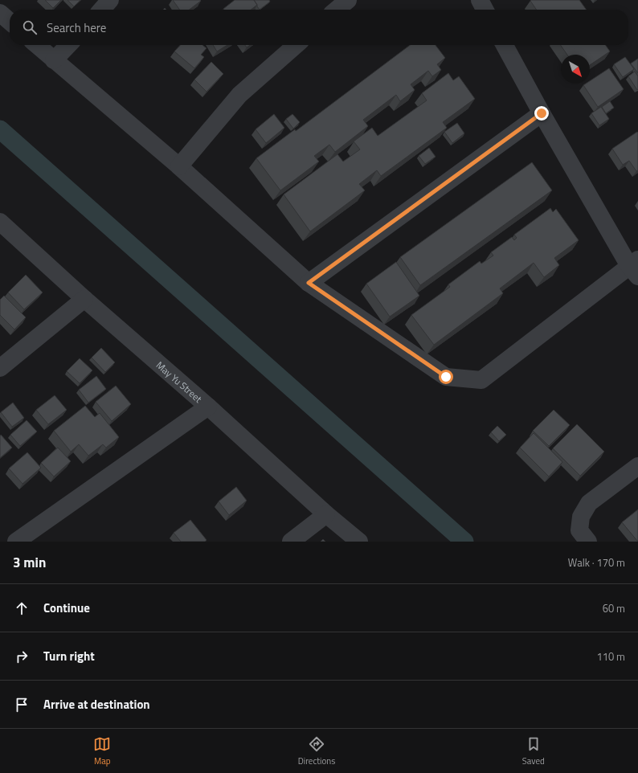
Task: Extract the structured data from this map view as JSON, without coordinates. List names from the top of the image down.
{
  "streets": {
    "street": ["May Yu Street"]
  },
  "north": "bottom right",
  "page": {
    "search": "Search here",
    "heading": ["3 min", "Walk · 170 m"],
    "list": [
      ["Continue", "60 m"],
      ["Turn right", "110 m"],
      "Arrive at destination"
    ],
    "nav": ["Map", "Directions", "Saved"]
  }
}
